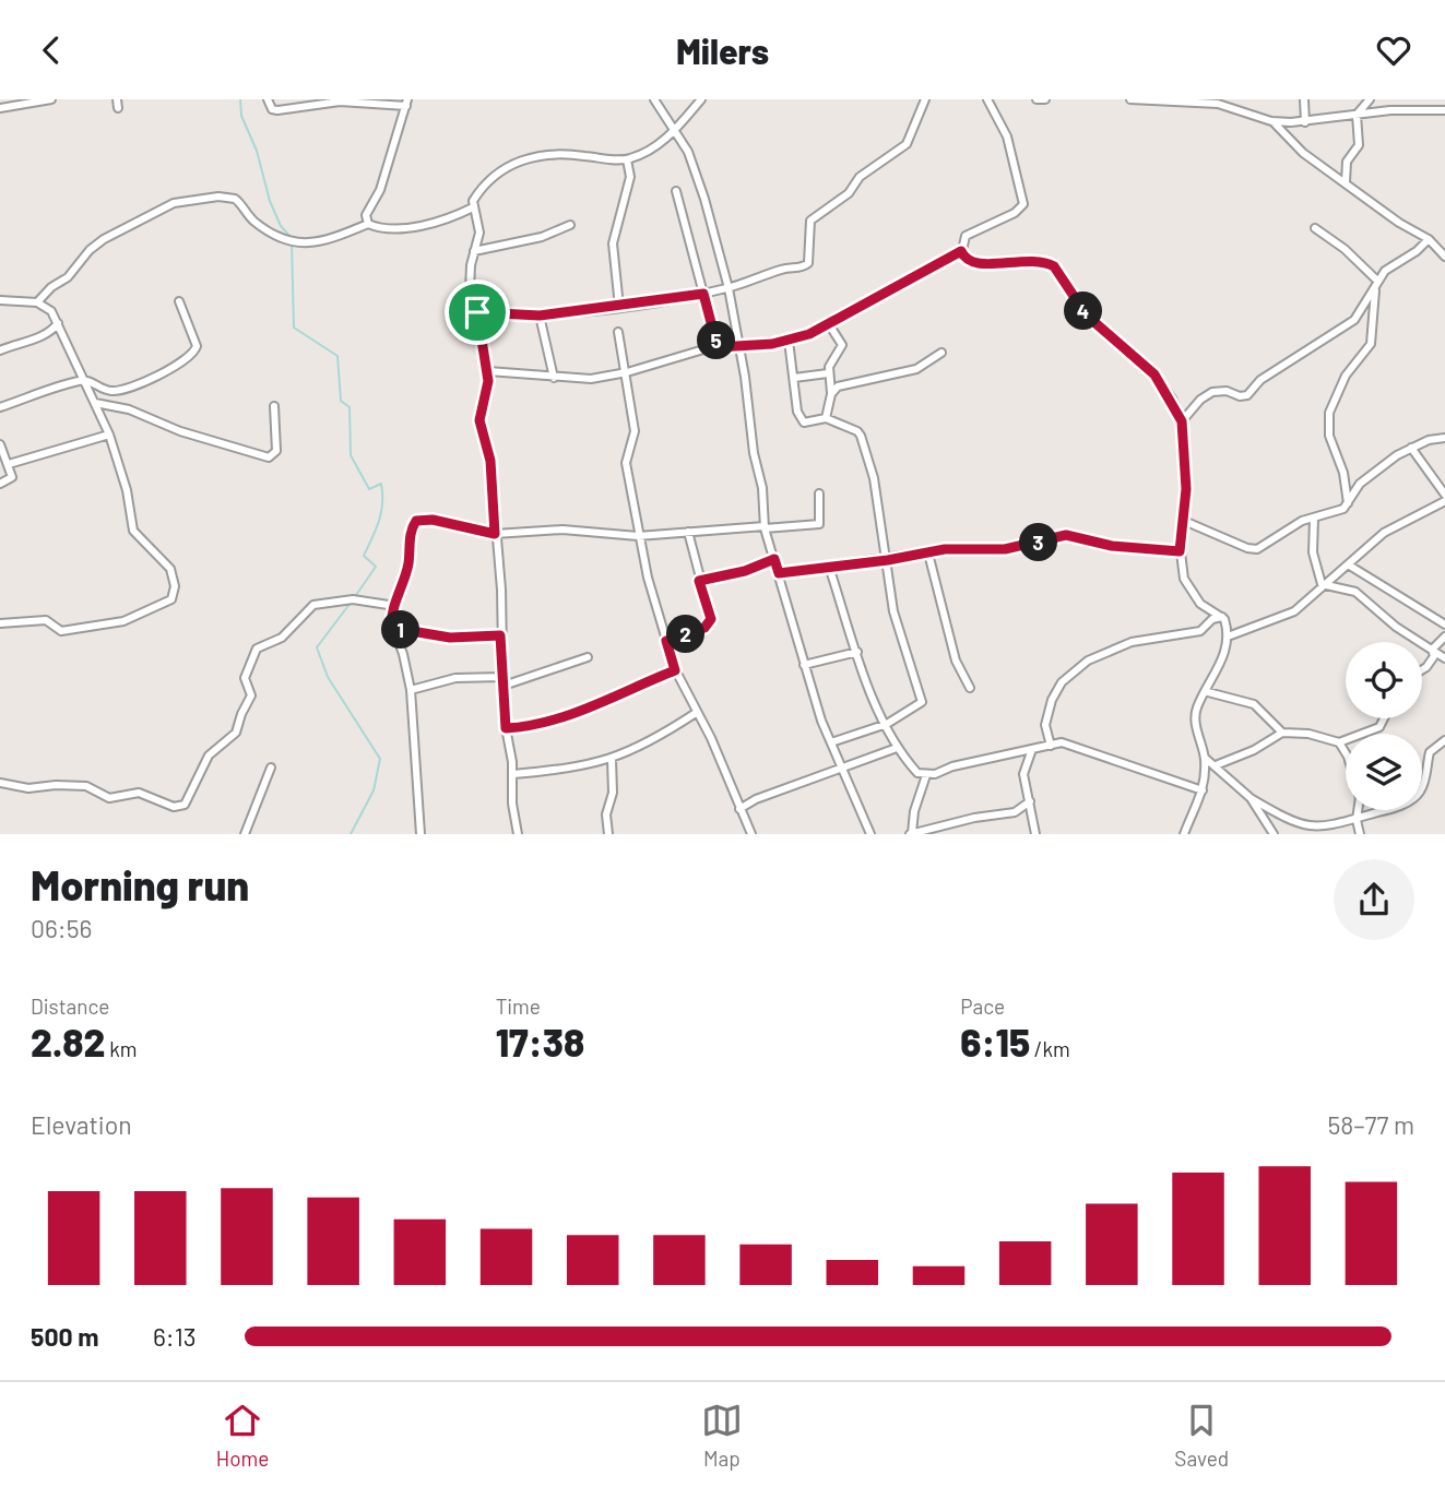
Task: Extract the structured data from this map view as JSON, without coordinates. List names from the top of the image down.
{
  "page": {
    "header": "Milers",
    "pins": [
      "4",
      "5",
      "3",
      "1",
      "2"
    ],
    "heading": ["Morning run", "06:56"],
    "stats": [
      ["Distance", "2.82 km"],
      ["Time", "17:38"],
      ["Pace", "6:15 /km"]
    ],
    "chart": ["Elevation", "58–77 m"],
    "list": [
      {
        "name": "500 m",
        "note": "6:13"
      }
    ],
    "tabs": ["Home", "Map", "Saved"]
  }
}
